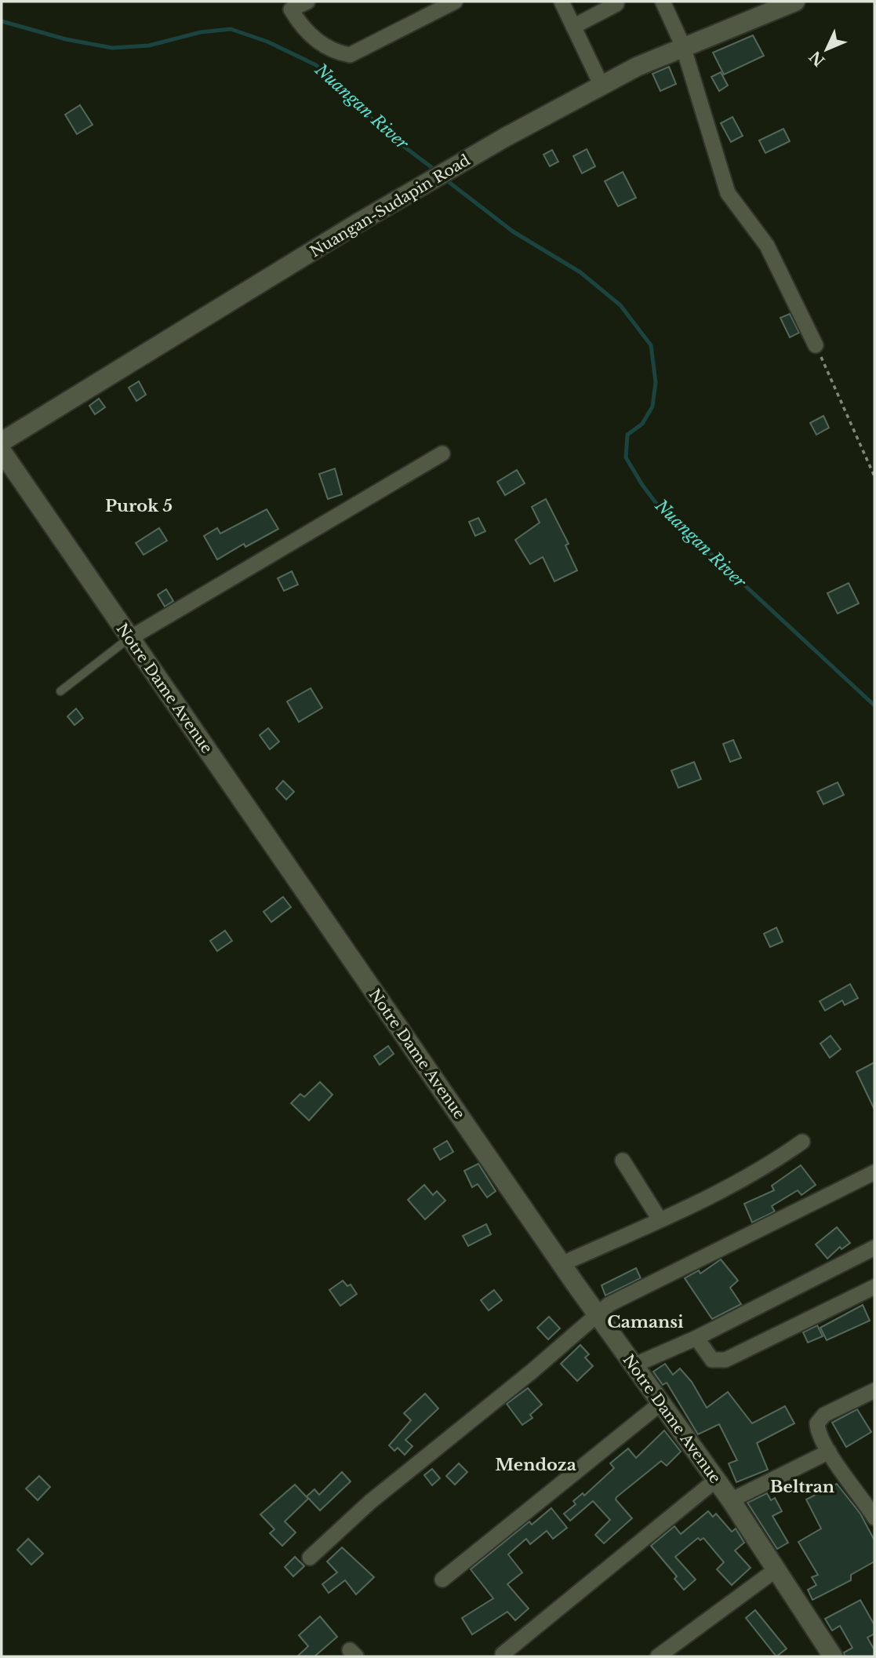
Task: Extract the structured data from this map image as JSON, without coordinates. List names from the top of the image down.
{
  "streets": {
    "street": ["Nuangan-Sudapin Road", "Notre Dame Avenue"]
  },
  "districts": [
    "Purok 5",
    "Camansi",
    "Mendoza",
    "Beltran"
  ],
  "water": ["Nuangan River"],
  "north": "bottom left"
}
